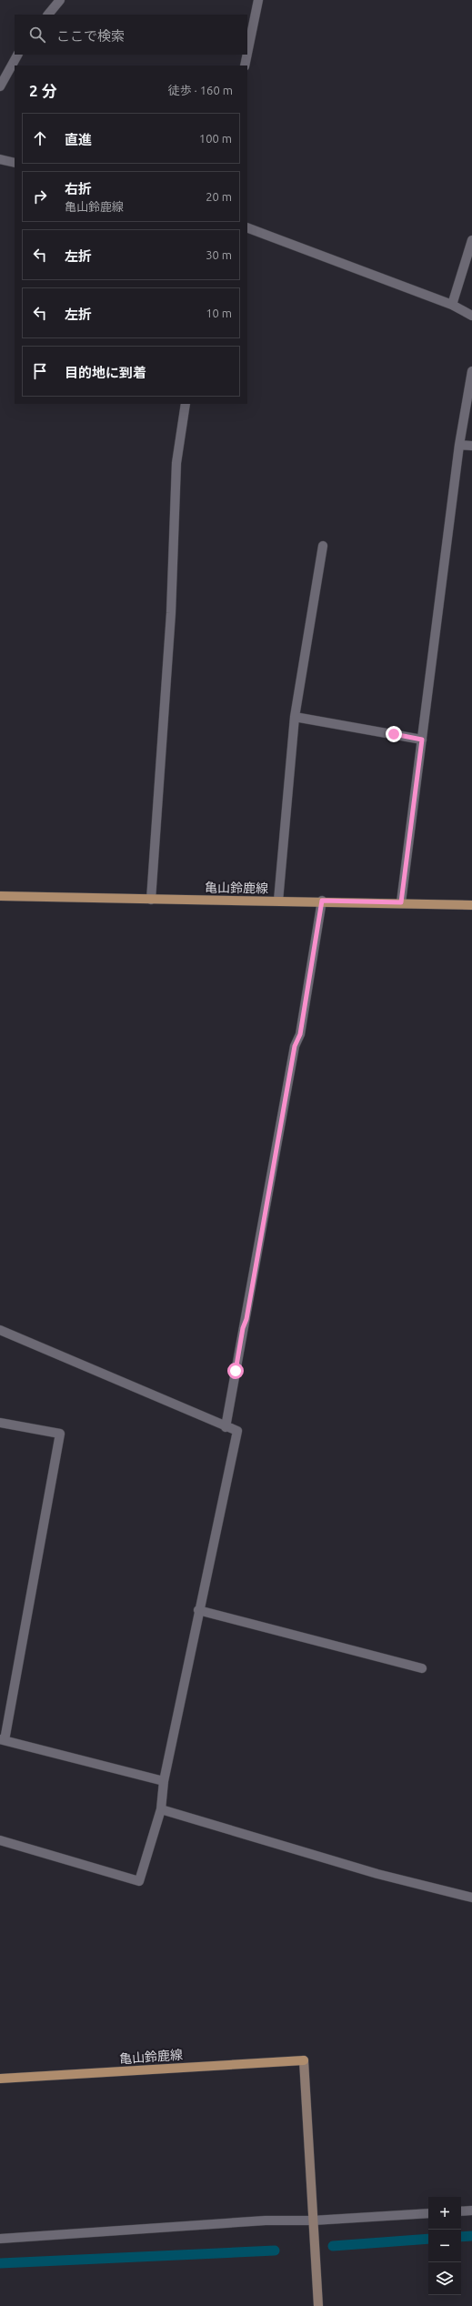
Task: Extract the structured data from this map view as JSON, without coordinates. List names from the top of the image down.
{
  "streets": {
    "main road": ["亀山鈴鹿線"]
  },
  "page": {
    "search": "ここで検索",
    "heading": ["2 分", "徒歩 · 160 m"],
    "list": [
      ["直進", "100 m"],
      ["右折", "亀山鈴鹿線", "20 m"],
      ["左折", "30 m"],
      ["左折", "10 m"],
      "目的地に到着"
    ],
    "map_buttons": ["+", "−"]
  }
}
